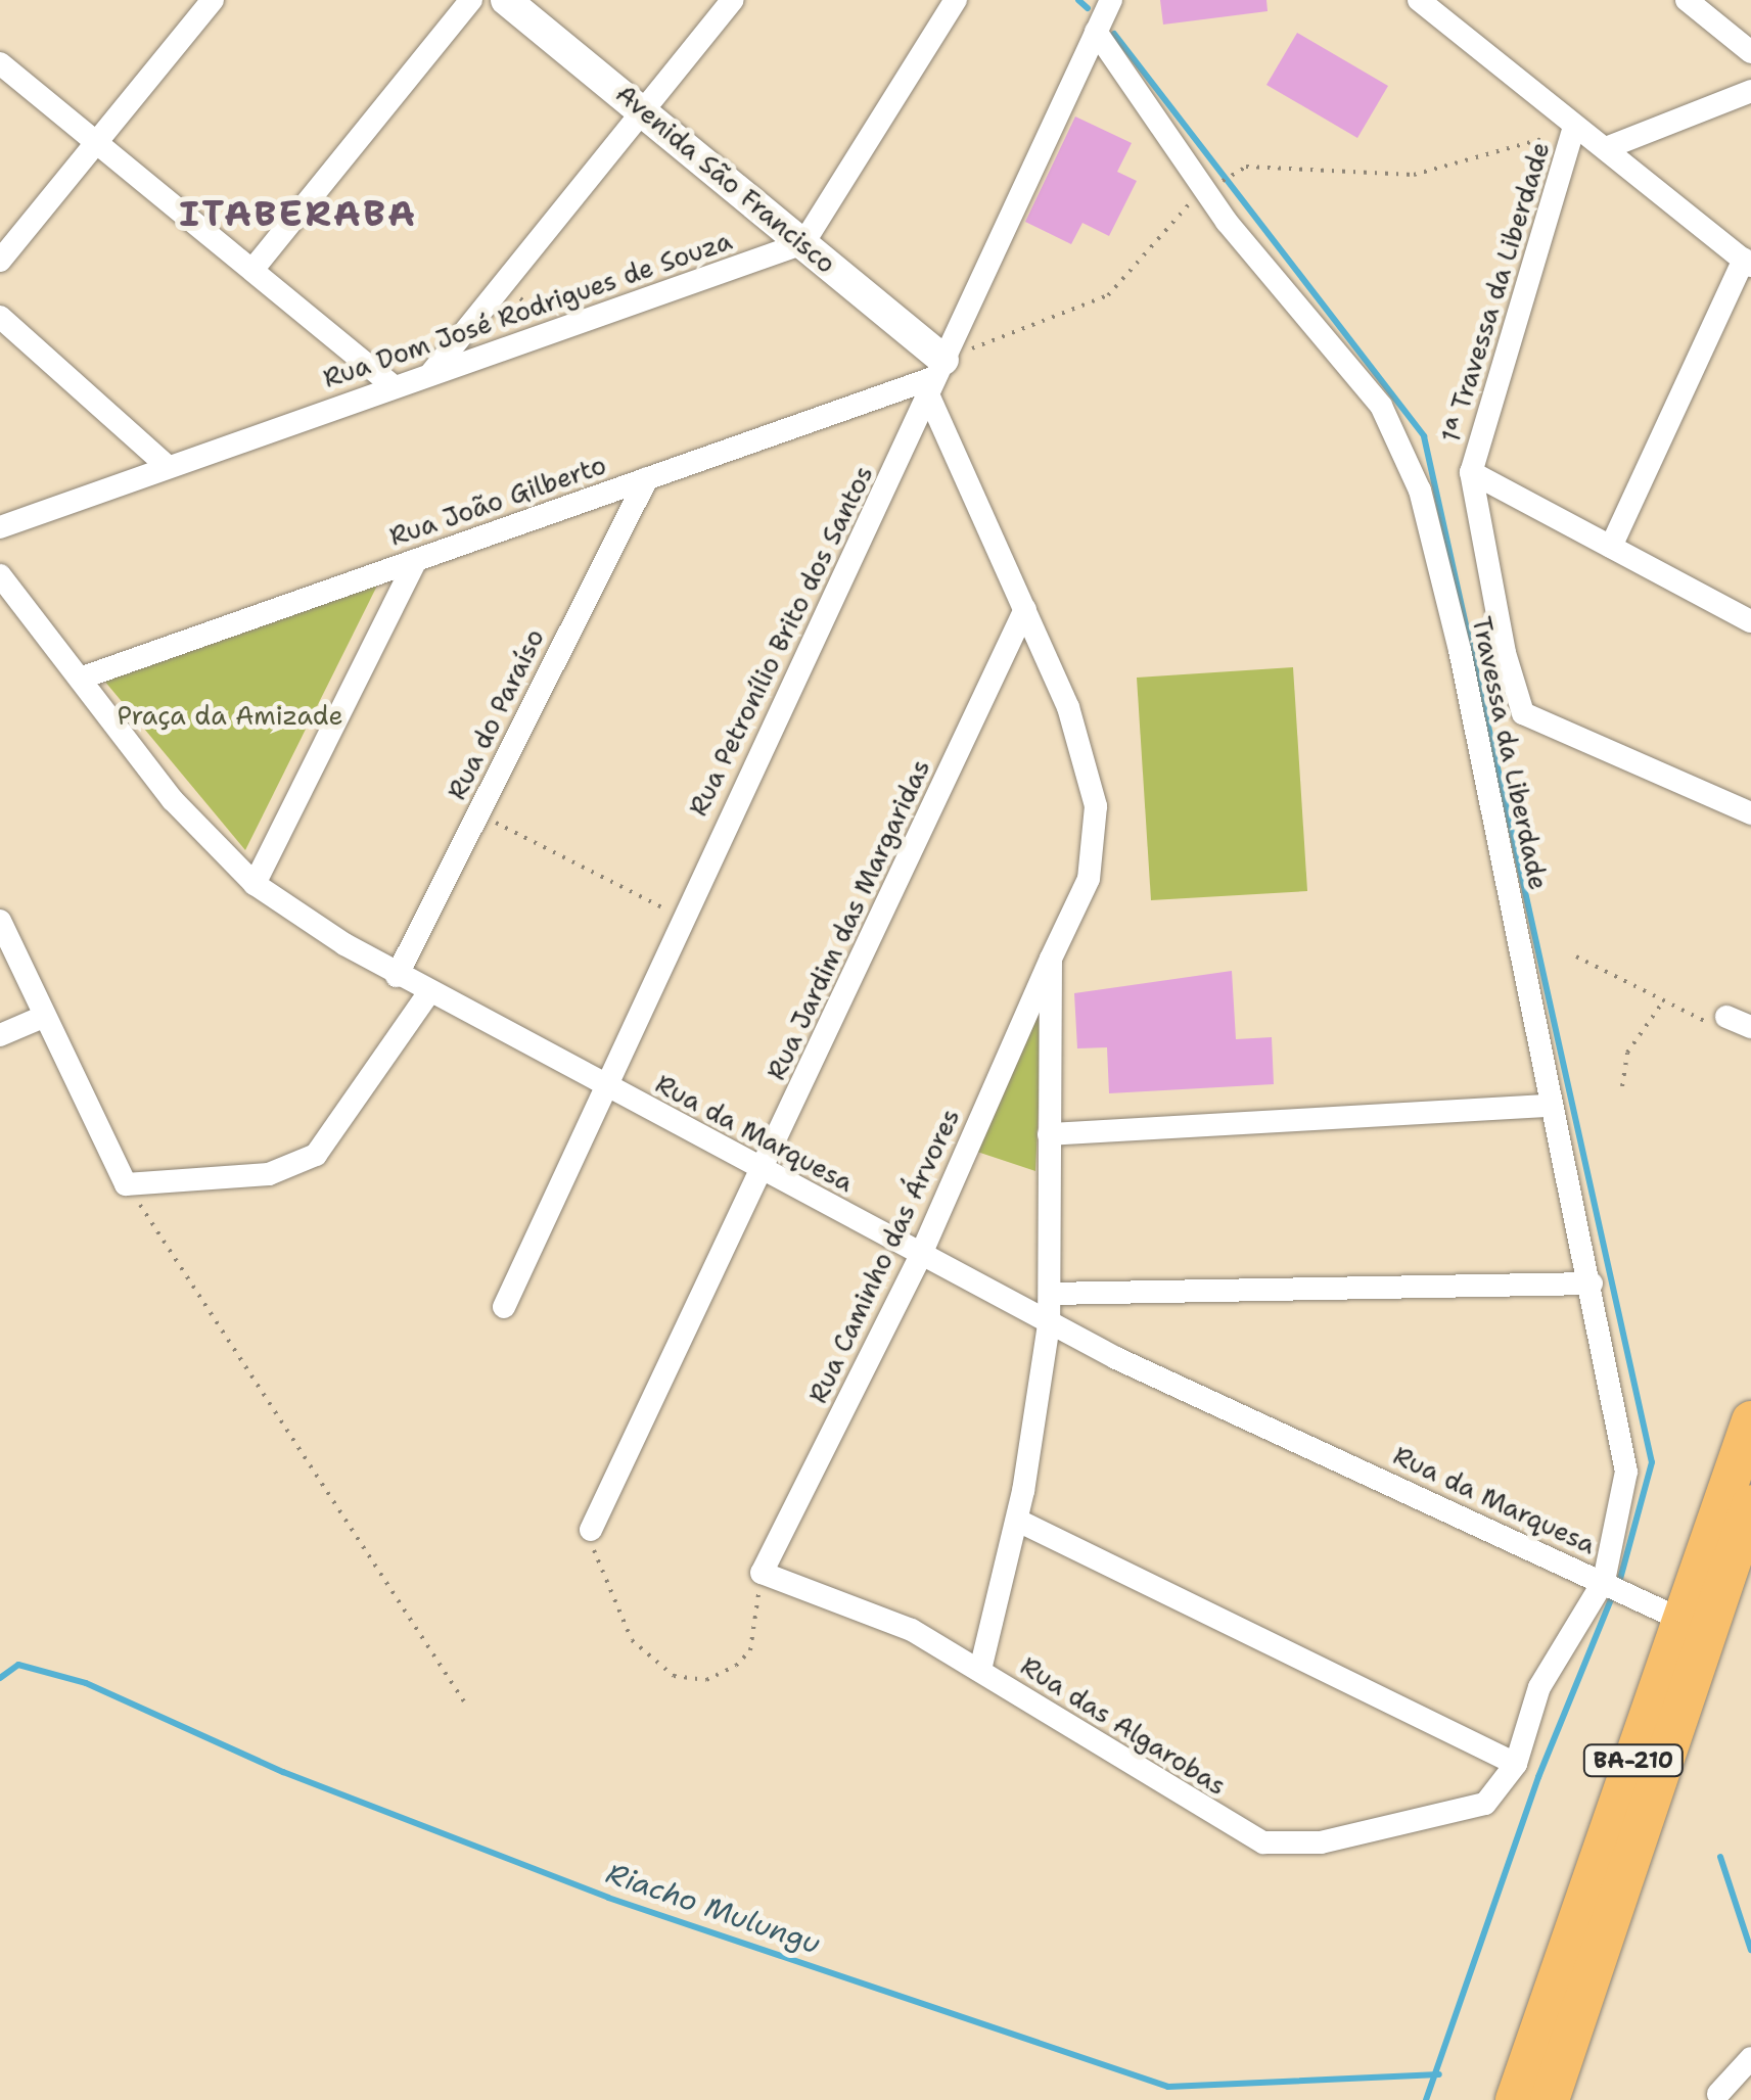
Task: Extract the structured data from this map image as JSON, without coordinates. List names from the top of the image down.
{
  "streets": {
    "main road": ["BA-210"],
    "street": [
      "Avenida São Francisco",
      "1ª Travessa da Liberdade",
      "Rua Dom José Rodrigues de Souza",
      "Rua João Gilberto",
      "Rua Petronílio Brito dos Santos",
      "Rua do Paraíso",
      "Travessa da Liberdade",
      "Rua Jardim das Margaridas",
      "Rua da Marquesa",
      "Rua Caminho das Árvores",
      "Rua das Algarobas"
    ]
  },
  "crossings": [
    ["Avenida São Francisco", "Rua Dom José Rodrigues de Souza"],
    ["Avenida São Francisco", "Rua João Gilberto"],
    ["Avenida São Francisco", "Rua Petronílio Brito dos Santos"],
    ["Avenida São Francisco", "Rua Caminho das Árvores"],
    ["Rua João Gilberto", "Rua Petronílio Brito dos Santos"],
    ["Rua João Gilberto", "Rua do Paraíso"],
    ["Rua João Gilberto", "Rua da Marquesa"],
    ["Rua João Gilberto", "Rua Caminho das Árvores"],
    ["Rua Petronílio Brito dos Santos", "Travessa da Liberdade"],
    ["Rua Petronílio Brito dos Santos", "Rua da Marquesa"],
    ["Rua Petronílio Brito dos Santos", "Rua Caminho das Árvores"],
    ["Rua do Paraíso", "Rua da Marquesa"],
    ["Travessa da Liberdade", "Rua da Marquesa"],
    ["Rua Jardim das Margaridas", "Rua da Marquesa"],
    ["Rua Jardim das Margaridas", "Rua Caminho das Árvores"],
    ["Rua da Marquesa", "Rua Caminho das Árvores"],
    ["Rua da Marquesa", "BA-210"],
    ["Rua Caminho das Árvores", "Rua das Algarobas"]
  ],
  "districts": ["ITABERABA"],
  "water": ["Riacho Mulungu"],
  "parks": ["Praça da Amizade"]
}
